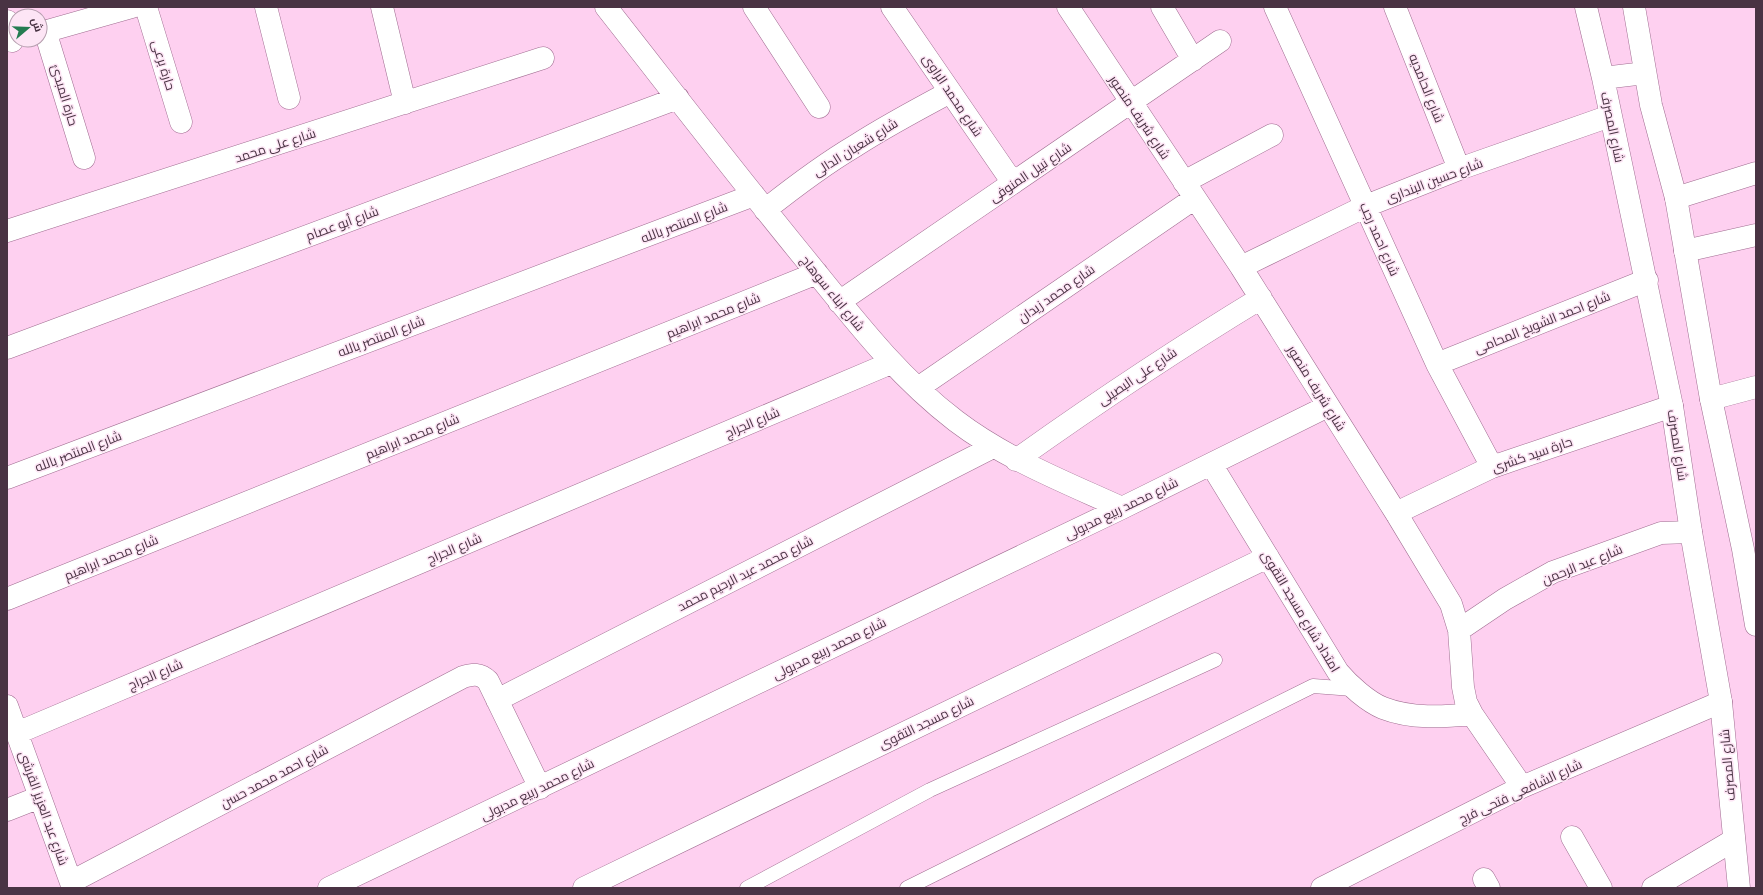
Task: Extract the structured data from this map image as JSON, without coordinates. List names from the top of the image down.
{
  "streets": {
    "street": [
      "حارة برعى",
      "شارع الحامديه",
      "حارة المبدئ",
      "شارع محمد الراوى",
      "شارع شريف منصور",
      "شارع المصرف",
      "شارع على محمد",
      "شارع شعبان الدالى",
      "شارع نبيل المنوفى",
      "شارع حسين البندارى",
      "شارع المنتصر بالله",
      "شارع أبو عصام",
      "شارع احمد رجب",
      "شارع ابناء سوهاج",
      "شارع محمد زيدان",
      "شارع محمد ابراهيم",
      "شارع احمد الشويخ المحامى",
      "شارع على البصيلى",
      "شارع الجراج",
      "حارة سيد كشرى",
      "شارع محمد ربيع مدبولى",
      "شارع عبد الرحمن",
      "شارع محمد عبد الرحيم محمد",
      "امتداد شارع مسجد التقوى",
      "شارع مسجد التقوى",
      "شارع احمد محمد حسن",
      "شارع الشافعى فتحى فرج",
      "شارع عبد العزيز القرشى"
    ]
  },
  "crossings": [
    ["شارع الحامديه", "شارع حسين البندارى"],
    ["شارع محمد الراوى", "شارع شعبان الدالى"],
    ["شارع محمد الراوى", "شارع نبيل المنوفى"],
    ["شارع شريف منصور", "شارع نبيل المنوفى"],
    ["شارع شريف منصور", "شارع حسين البندارى"],
    ["شارع شريف منصور", "شارع محمد زيدان"],
    ["شارع شريف منصور", "شارع على البصيلى"],
    ["شارع شريف منصور", "حارة سيد كشرى"],
    ["شارع شريف منصور", "شارع محمد ربيع مدبولى"],
    ["شارع شريف منصور", "شارع عبد الرحمن"],
    ["شارع شريف منصور", "امتداد شارع مسجد التقوى"],
    ["شارع شريف منصور", "شارع الشافعى فتحى فرج"],
    ["شارع المصرف", "شارع حسين البندارى"],
    ["شارع المصرف", "شارع احمد الشويخ المحامى"],
    ["شارع المصرف", "حارة سيد كشرى"],
    ["شارع المصرف", "شارع عبد الرحمن"],
    ["شارع المصرف", "شارع الشافعى فتحى فرج"],
    ["شارع شعبان الدالى", "شارع المنتصر بالله"],
    ["شارع شعبان الدالى", "شارع ابناء سوهاج"],
    ["شارع نبيل المنوفى", "شارع ابناء سوهاج"],
    ["شارع حسين البندارى", "شارع احمد رجب"],
    ["شارع المنتصر بالله", "شارع ابناء سوهاج"],
    ["شارع أبو عصام", "شارع ابناء سوهاج"],
    ["شارع احمد رجب", "شارع احمد الشويخ المحامى"],
    ["شارع احمد رجب", "حارة سيد كشرى"],
    ["شارع ابناء سوهاج", "شارع محمد زيدان"],
    ["شارع ابناء سوهاج", "شارع محمد ابراهيم"],
    ["شارع ابناء سوهاج", "شارع على البصيلى"],
    ["شارع ابناء سوهاج", "شارع الجراج"],
    ["شارع ابناء سوهاج", "شارع محمد ربيع مدبولى"],
    ["شارع ابناء سوهاج", "شارع محمد عبد الرحيم محمد"],
    ["شارع الجراج", "شارع عبد العزيز القرشى"],
    ["شارع محمد ربيع مدبولى", "امتداد شارع مسجد التقوى"],
    ["شارع محمد عبد الرحيم محمد", "شارع احمد محمد حسن"],
    ["امتداد شارع مسجد التقوى", "شارع مسجد التقوى"],
    ["شارع احمد محمد حسن", "شارع عبد العزيز القرشى"]
  ],
  "north": "right"
}
